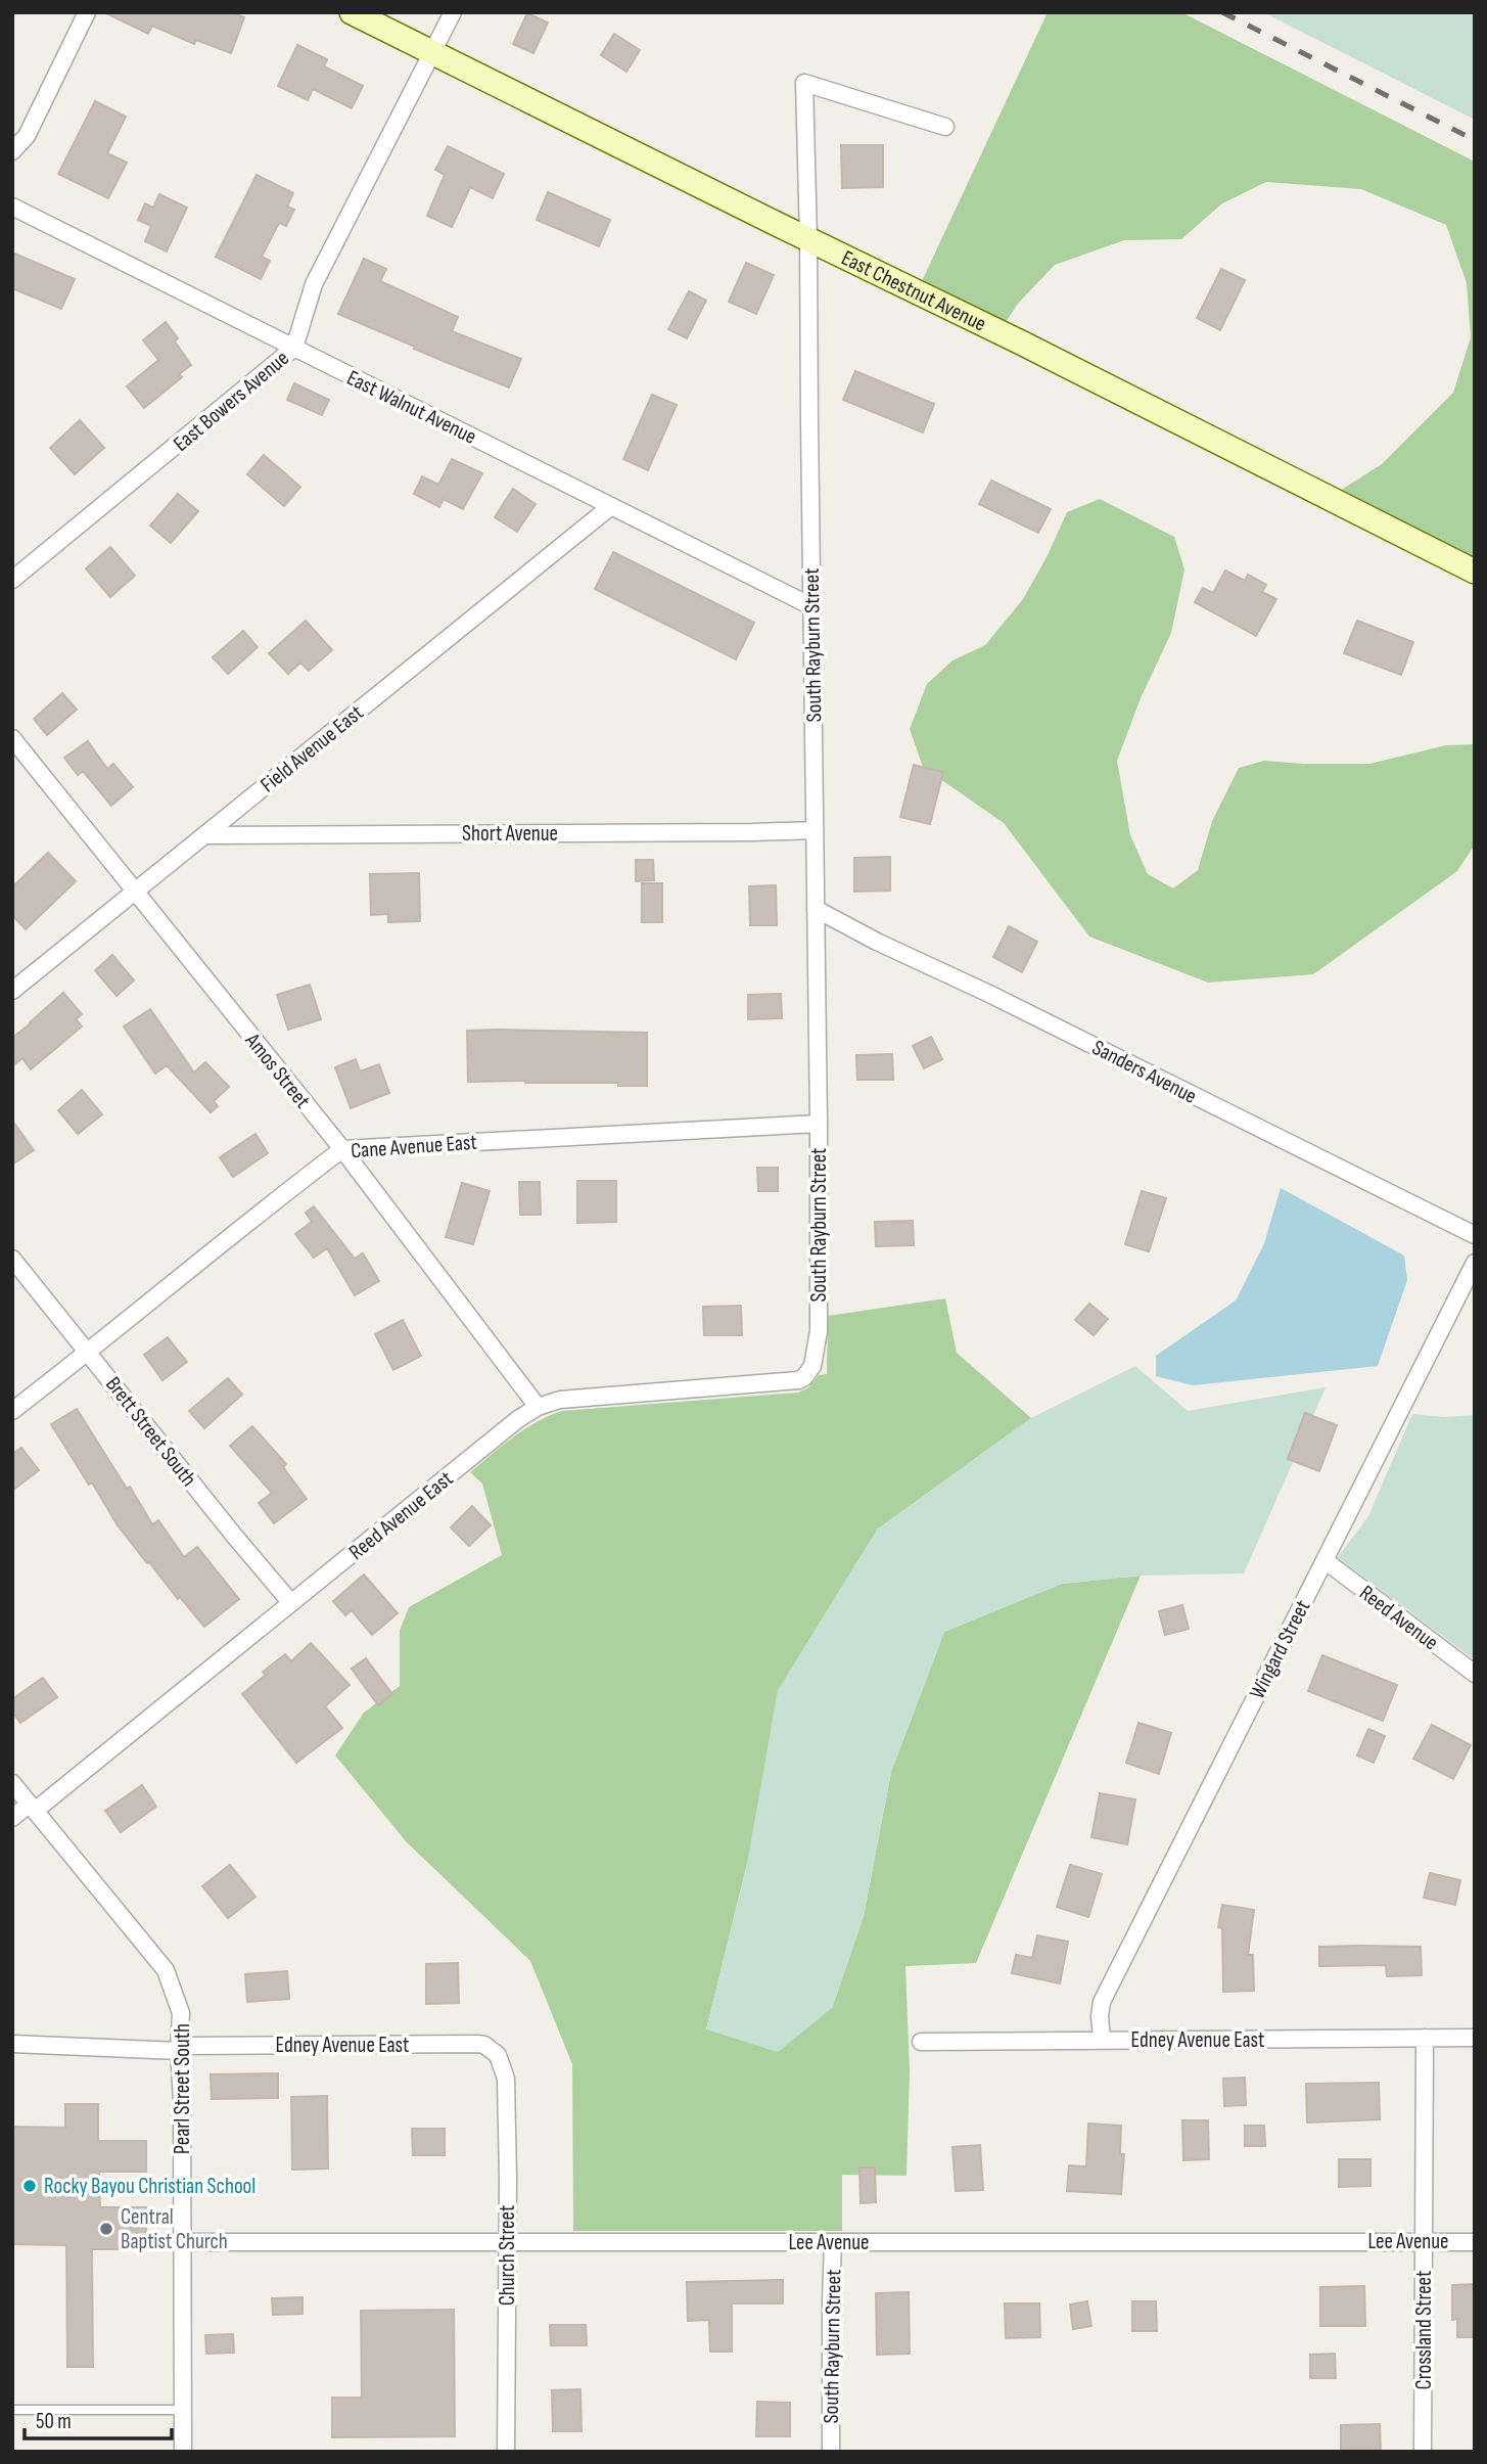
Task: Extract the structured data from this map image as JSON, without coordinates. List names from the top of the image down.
{
  "streets": {
    "street": [
      "East Chestnut Avenue",
      "East Bowers Avenue",
      "East Walnut Avenue",
      "South Rayburn Street",
      "Field Avenue East",
      "Short Avenue",
      "Amos Street",
      "Sanders Avenue",
      "Cane Avenue East",
      "Brett Street South",
      "Reed Avenue East",
      "Reed Avenue",
      "Wingard Street",
      "Edney Avenue East",
      "Pearl Street South",
      "Lee Avenue",
      "Church Street",
      "Crossland Street"
    ]
  },
  "crossings": [
    ["East Chestnut Avenue", "East Bowers Avenue"],
    ["East Chestnut Avenue", "South Rayburn Street"],
    ["East Bowers Avenue", "East Walnut Avenue"],
    ["East Walnut Avenue", "South Rayburn Street"],
    ["East Walnut Avenue", "Field Avenue East"],
    ["South Rayburn Street", "Short Avenue"],
    ["South Rayburn Street", "Sanders Avenue"],
    ["South Rayburn Street", "Cane Avenue East"],
    ["South Rayburn Street", "Reed Avenue East"],
    ["South Rayburn Street", "Lee Avenue"],
    ["Field Avenue East", "Short Avenue"],
    ["Field Avenue East", "Amos Street"],
    ["Amos Street", "Cane Avenue East"],
    ["Amos Street", "Reed Avenue East"],
    ["Cane Avenue East", "Brett Street South"],
    ["Brett Street South", "Reed Avenue East"],
    ["Reed Avenue East", "Pearl Street South"],
    ["Reed Avenue", "Wingard Street"],
    ["Wingard Street", "Edney Avenue East"],
    ["Edney Avenue East", "Pearl Street South"],
    ["Edney Avenue East", "Church Street"],
    ["Edney Avenue East", "Crossland Street"],
    ["Pearl Street South", "Lee Avenue"],
    ["Lee Avenue", "Church Street"],
    ["Lee Avenue", "Crossland Street"]
  ],
  "places": ["Rocky Bayou Christian School", "Central Baptist Church"],
  "scale_bar": "50 m"
}
